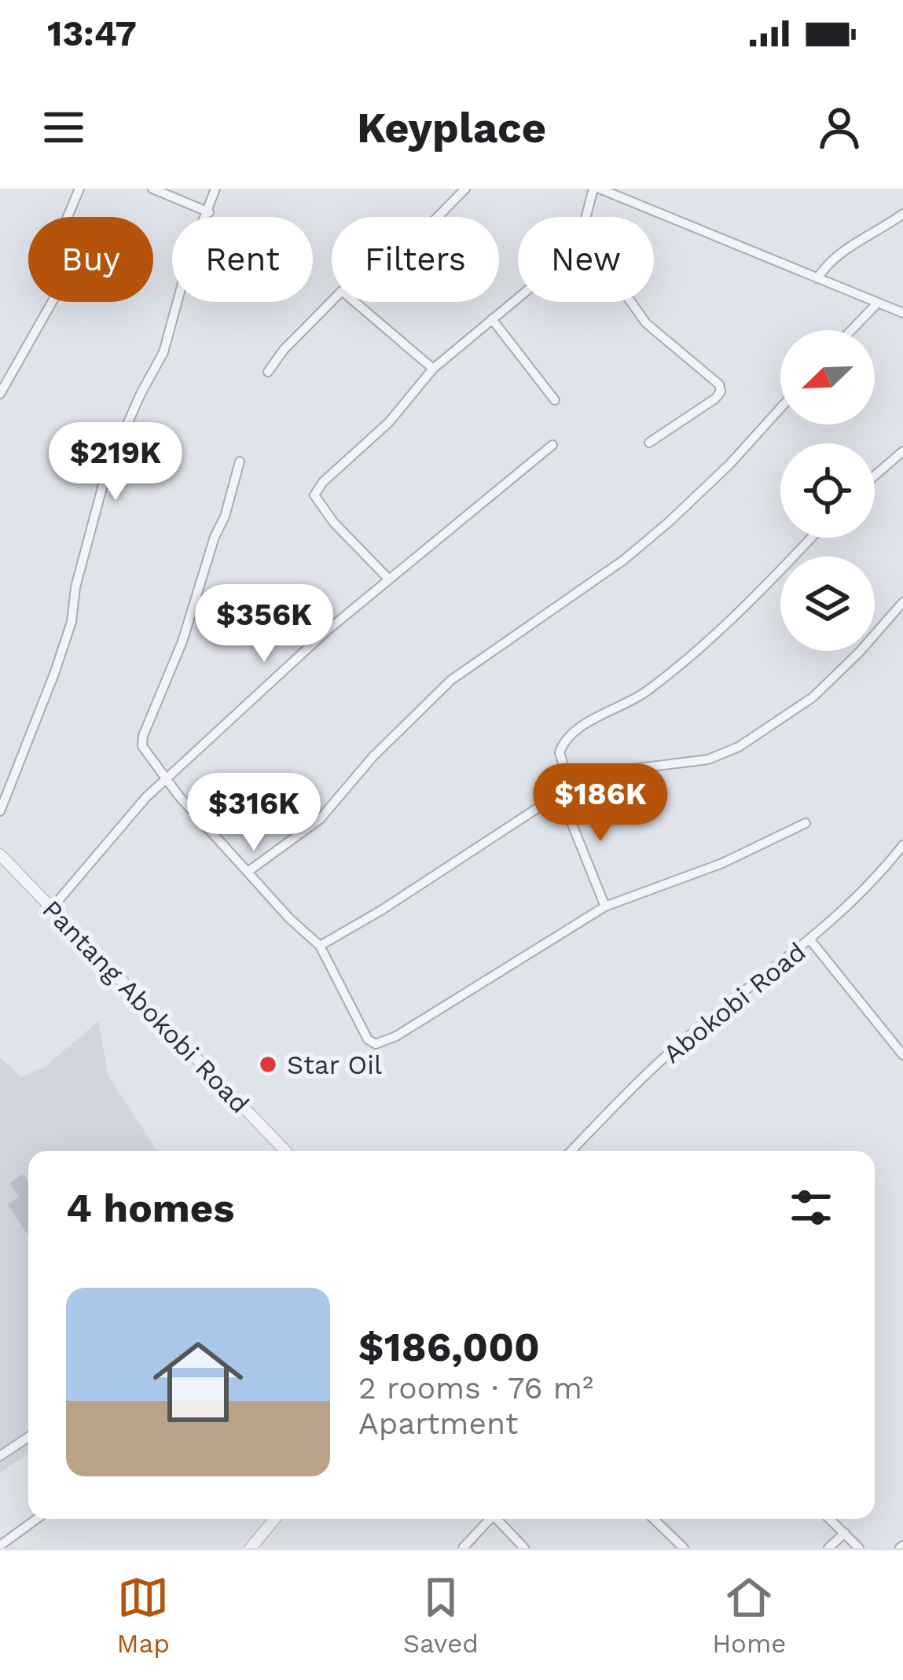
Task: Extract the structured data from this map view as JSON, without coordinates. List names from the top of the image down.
{
  "streets": {
    "street": ["Abokobi Road", "Pantang Abokobi Road"]
  },
  "places": ["Star Oil"],
  "north": "bottom left",
  "page": {
    "status": "13:47",
    "header": "Keyplace",
    "chip": [
      "Buy",
      "Rent",
      "Filters",
      "New"
    ],
    "price": [
      "$219K",
      "$356K",
      "$186K",
      "$316K"
    ],
    "heading": "4 homes",
    "list": [
      {
        "name": "$186,000",
        "note": "2 rooms · 76 m² · Apartment"
      }
    ],
    "tabs": ["Map", "Saved", "Home"]
  }
}
